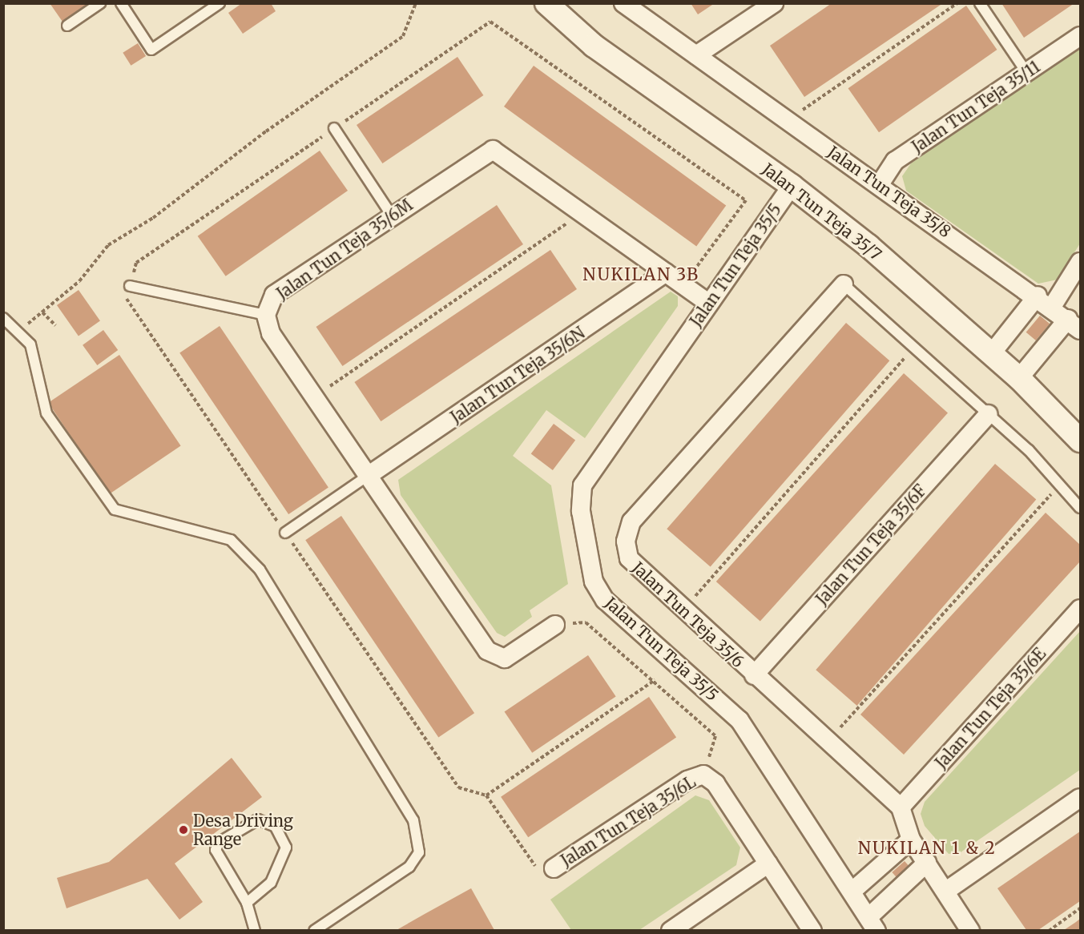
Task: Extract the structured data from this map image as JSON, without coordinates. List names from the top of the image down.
{
  "streets": {
    "street": [
      "Jalan Tun Teja 35/11",
      "Jalan Tun Teja 35/8",
      "Jalan Tun Teja 35/7",
      "Jalan Tun Teja 35/6M",
      "Jalan Tun Teja 35/5",
      "Jalan Tun Teja 35/6N",
      "Jalan Tun Teja 35/6F",
      "Jalan Tun Teja 35/6",
      "Jalan Tun Teja 35/6E",
      "Jalan Tun Teja 35/6L"
    ]
  },
  "crossings": [
    ["Jalan Tun Teja 35/11", "Jalan Tun Teja 35/8"],
    ["Jalan Tun Teja 35/7", "Jalan Tun Teja 35/5"],
    ["Jalan Tun Teja 35/6M", "Jalan Tun Teja 35/5"],
    ["Jalan Tun Teja 35/6M", "Jalan Tun Teja 35/6N"],
    ["Jalan Tun Teja 35/6F", "Jalan Tun Teja 35/6"],
    ["Jalan Tun Teja 35/6", "Jalan Tun Teja 35/6E"]
  ],
  "districts": ["NUKILAN 3B", "NUKILAN 1 & 2"],
  "places": ["Desa Driving Range"]
}
